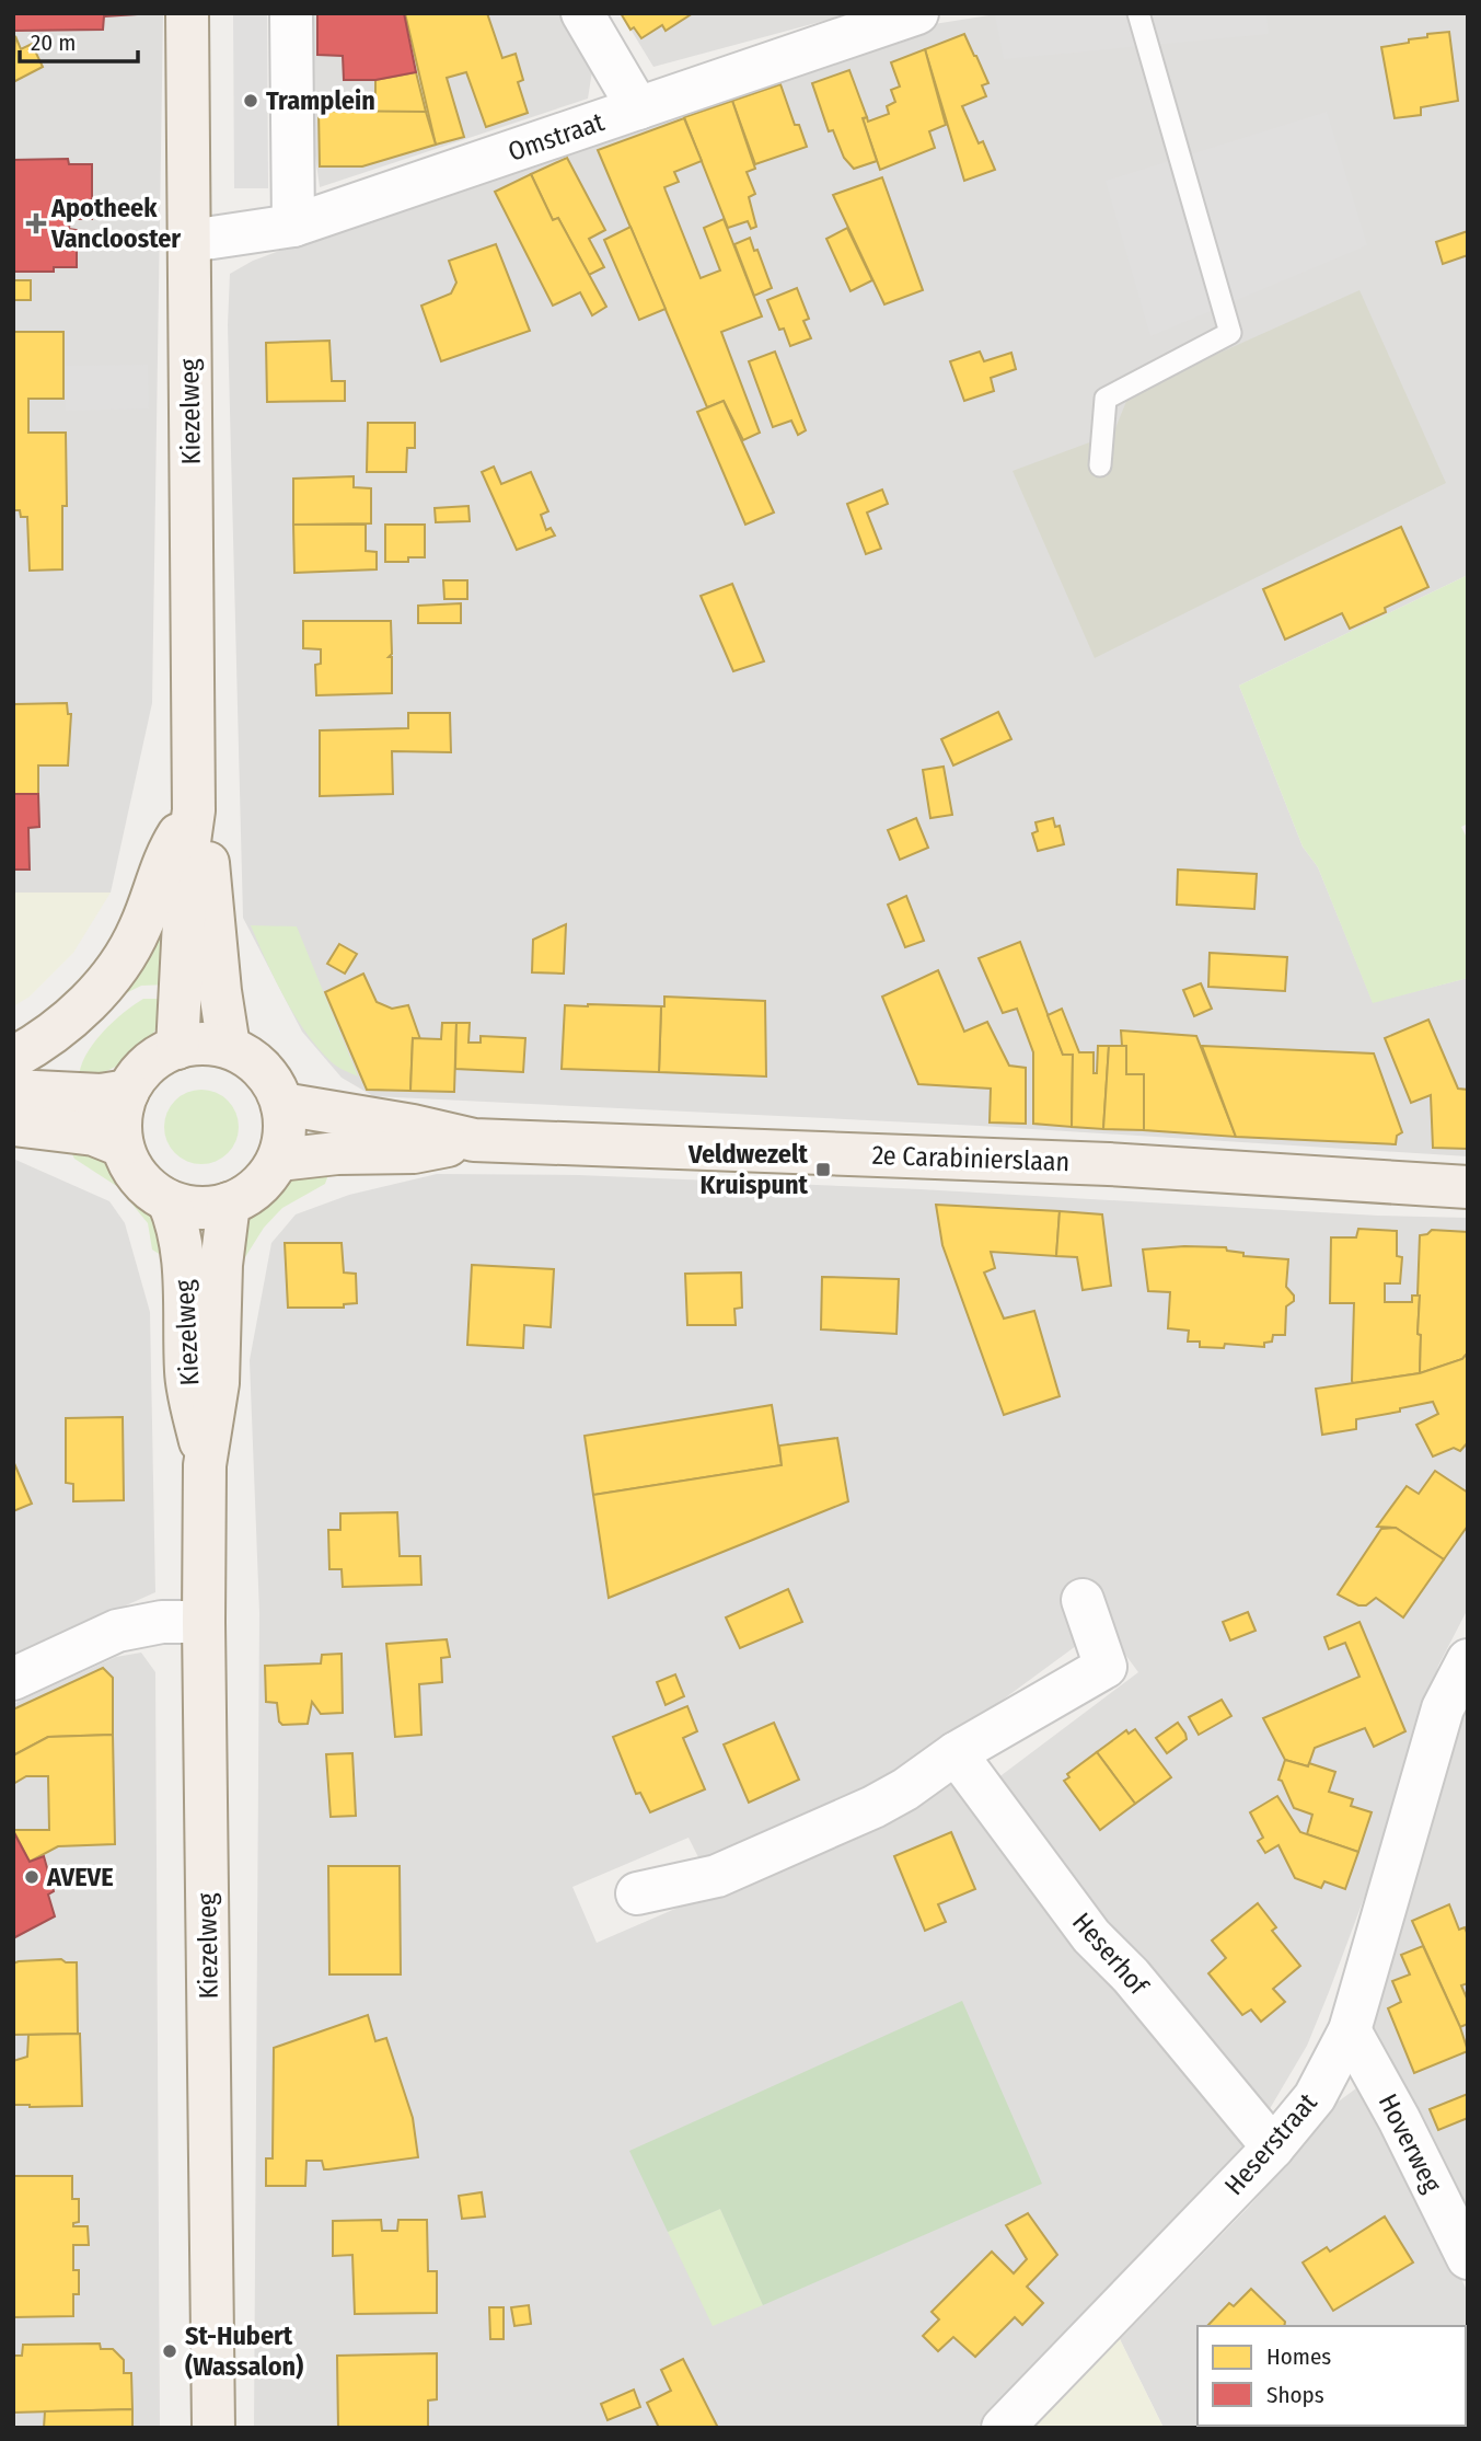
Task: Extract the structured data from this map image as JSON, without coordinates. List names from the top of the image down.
{
  "streets": {
    "main road": ["Kiezelweg", "2e Carabinierslaan"],
    "street": [
      "Omstraat",
      "Heserhof",
      "Hoverweg",
      "Heserstraat"
    ]
  },
  "crossings": [
    ["Omstraat", "Kiezelweg"],
    ["Kiezelweg", "2e Carabinierslaan"],
    ["Heserhof", "Heserstraat"],
    ["Hoverweg", "Heserstraat"]
  ],
  "places": {
    "other": ["Tramplein", "AVEVE", "St-Hubert (Wassalon)"],
    "health": ["Apotheek Vanclooster"],
    "transit": ["Veldwezelt Kruispunt"]
  },
  "legend": ["Homes", "Shops"],
  "scale_bar": "20 m"
}
